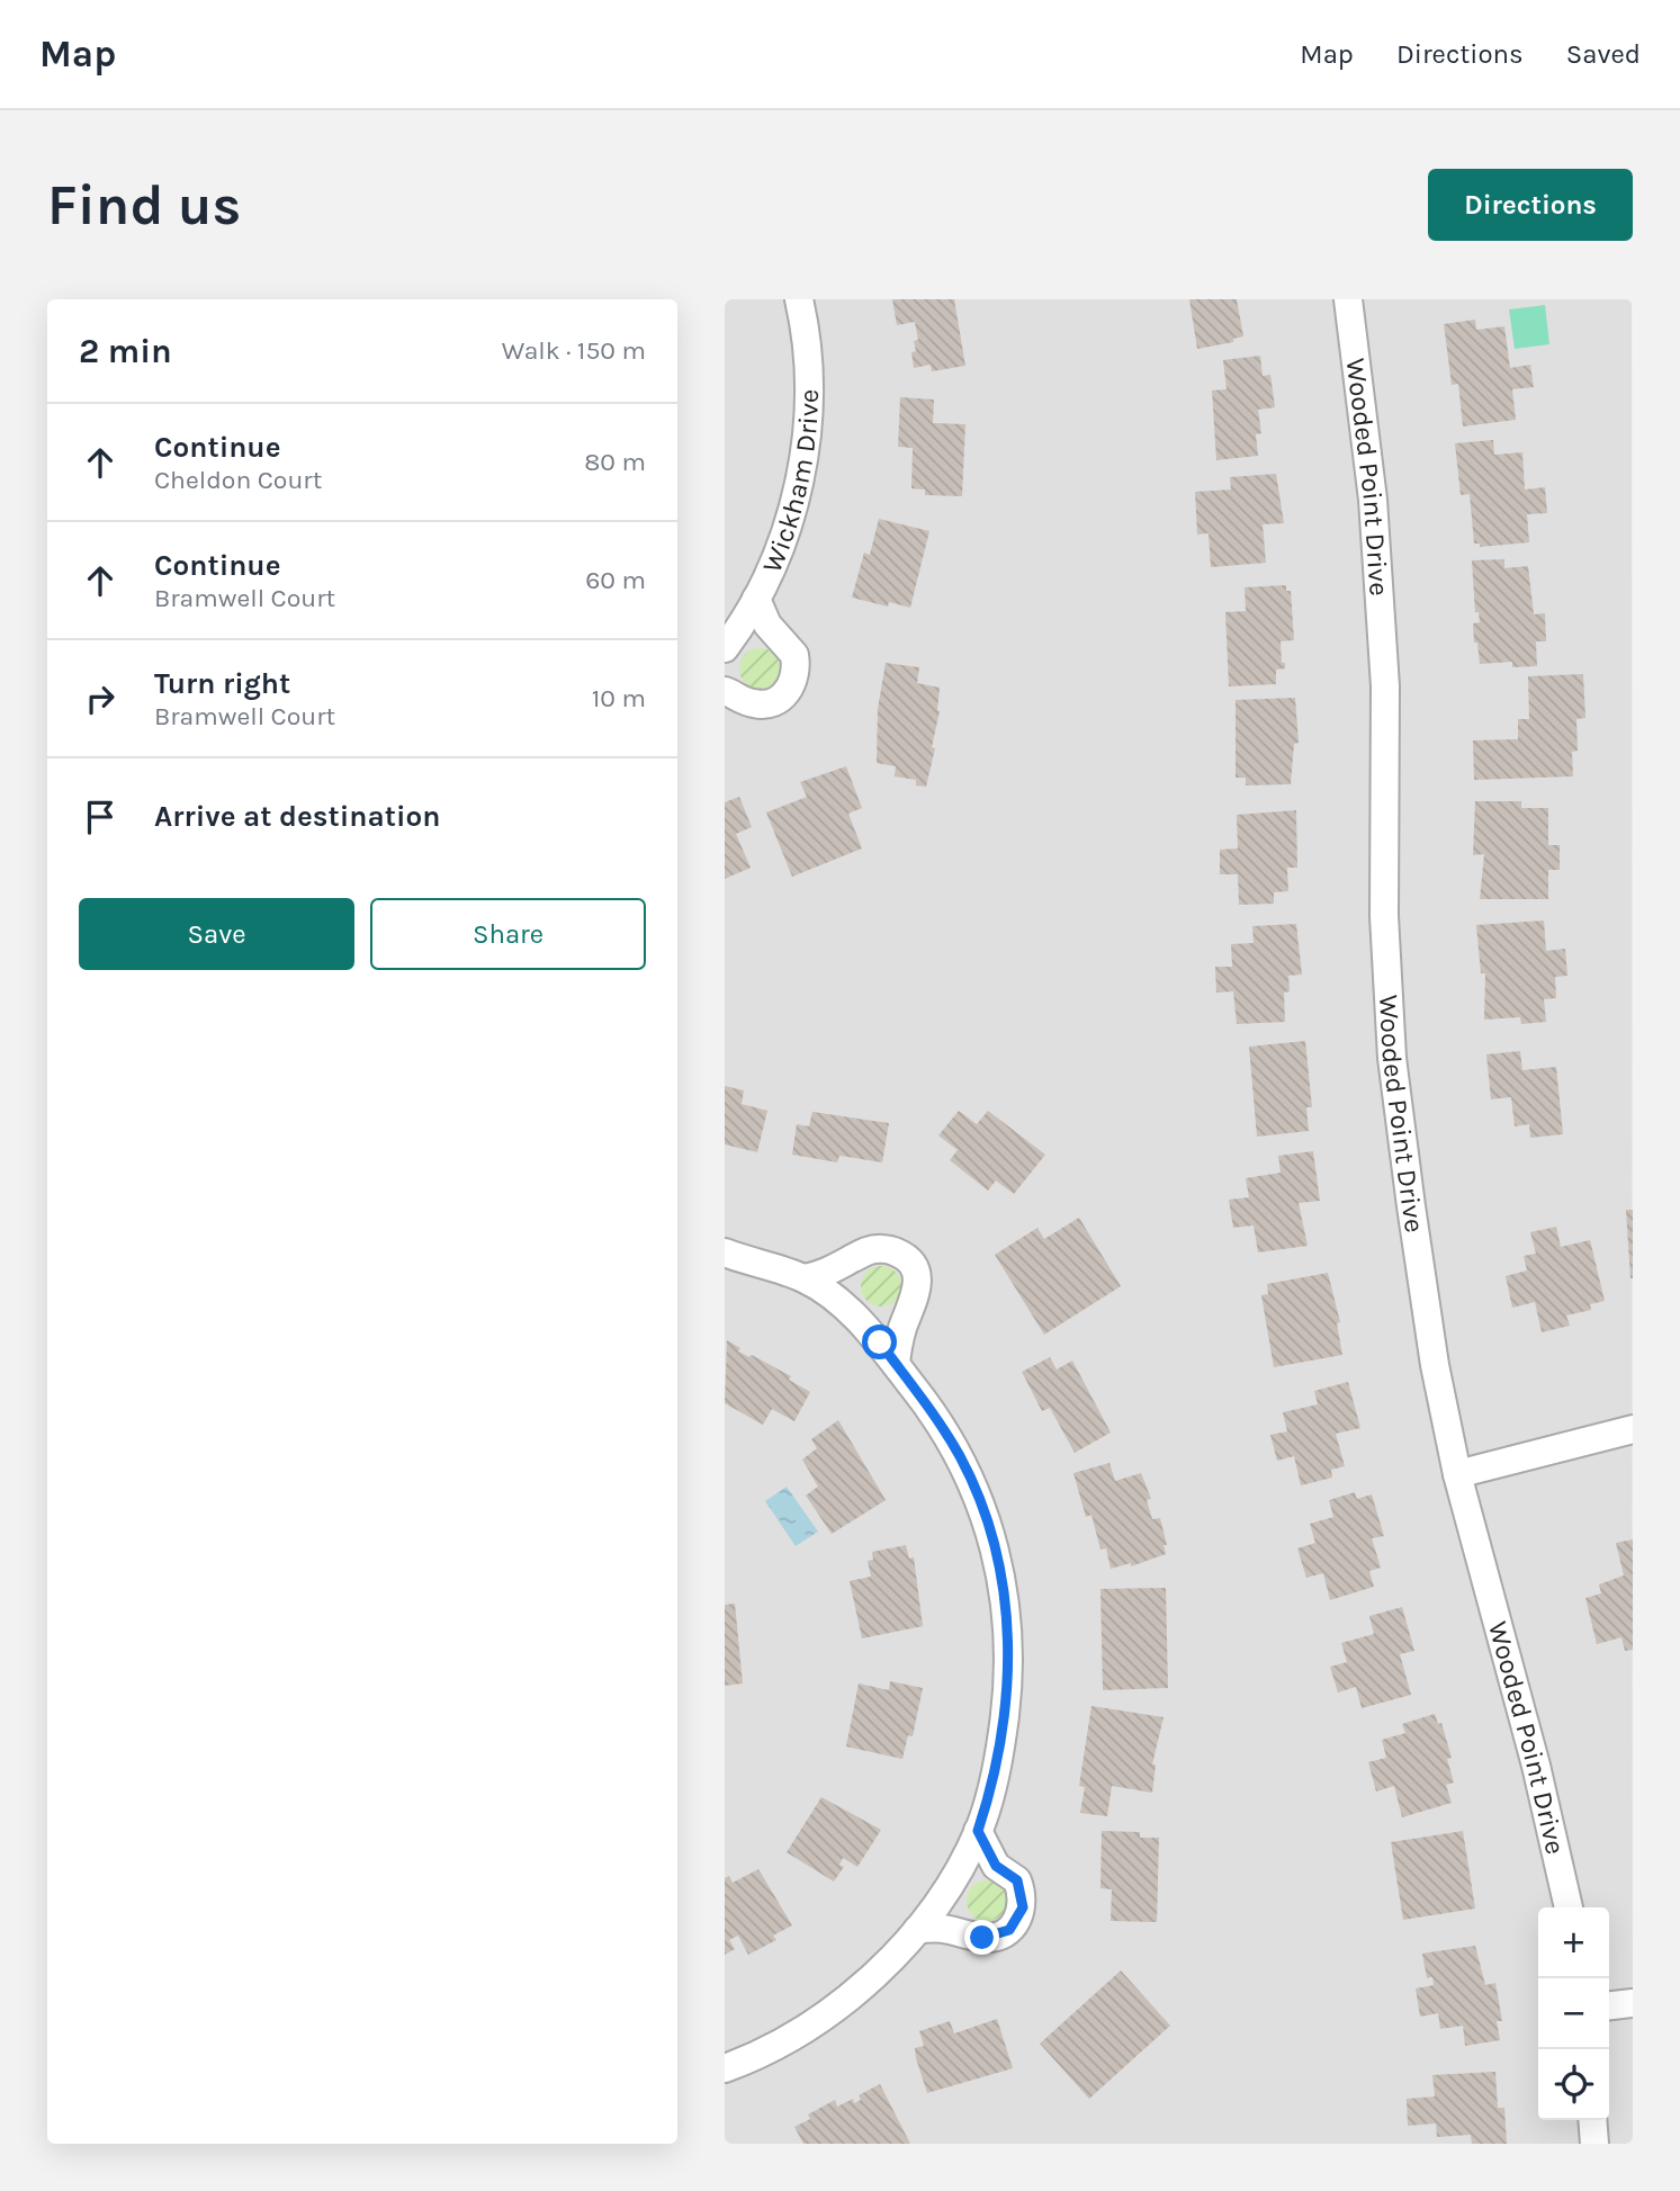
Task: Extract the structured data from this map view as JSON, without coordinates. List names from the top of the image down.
{
  "streets": {
    "street": ["Wickham Drive", "Wooded Point Drive"]
  },
  "page": {
    "header": "Map",
    "nav": ["Map", "Directions", "Saved"],
    "buttons": [
      "Directions",
      ["Save", "Share"]
    ],
    "title": "Find us",
    "heading": ["2 min", "Walk · 150 m"],
    "list": [
      ["Continue", "Cheldon Court", "80 m"],
      ["Continue", "Bramwell Court", "60 m"],
      ["Turn right", "Bramwell Court", "10 m"],
      "Arrive at destination"
    ],
    "map_buttons": ["+", "−"]
  }
}
